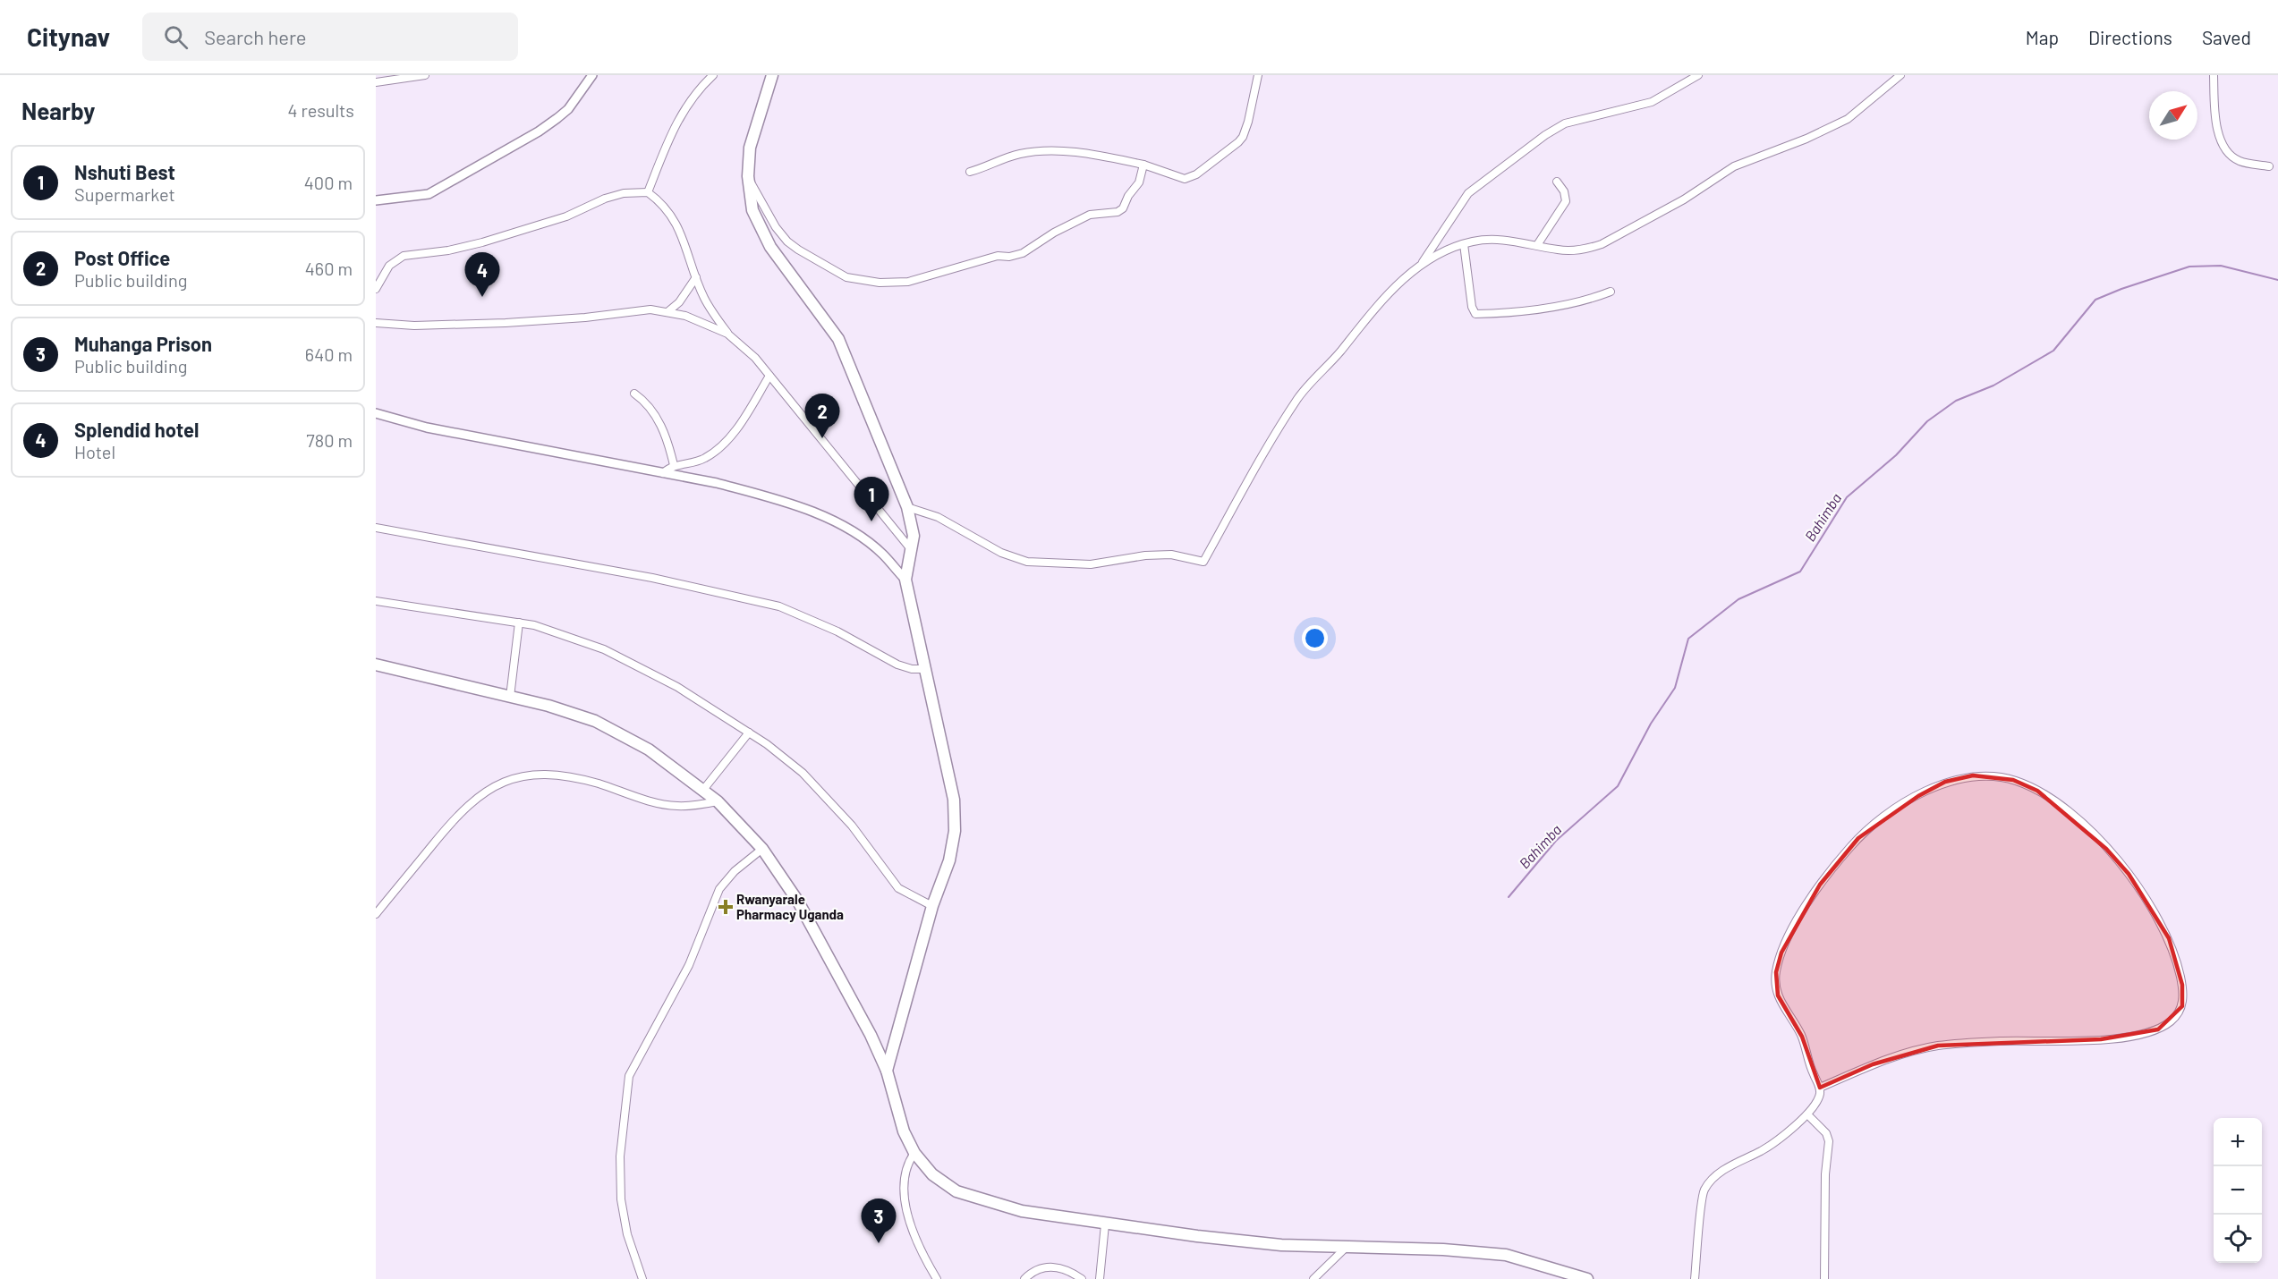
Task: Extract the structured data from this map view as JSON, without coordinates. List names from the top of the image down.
{
  "water": ["Bahimba"],
  "places": {
    "health": ["Rwanyarale Pharmacy Uganda"]
  },
  "north": "top right",
  "page": {
    "header": "Citynav",
    "search": "Search here",
    "nav": ["Map", "Directions", "Saved"],
    "heading": ["Nearby", "4 results"],
    "list": [
      {
        "mark": "1",
        "name": "Nshuti Best",
        "note": "Supermarket",
        "value": "400 m"
      },
      {
        "mark": "2",
        "name": "Post Office",
        "note": "Public building",
        "value": "460 m"
      },
      {
        "mark": "3",
        "name": "Muhanga Prison",
        "note": "Public building",
        "value": "640 m"
      },
      {
        "mark": "4",
        "name": "Splendid hotel",
        "note": "Hotel",
        "value": "780 m"
      }
    ],
    "pins": [
      "4",
      "2",
      "1",
      "3"
    ],
    "map_buttons": ["+", "−"]
  }
}
